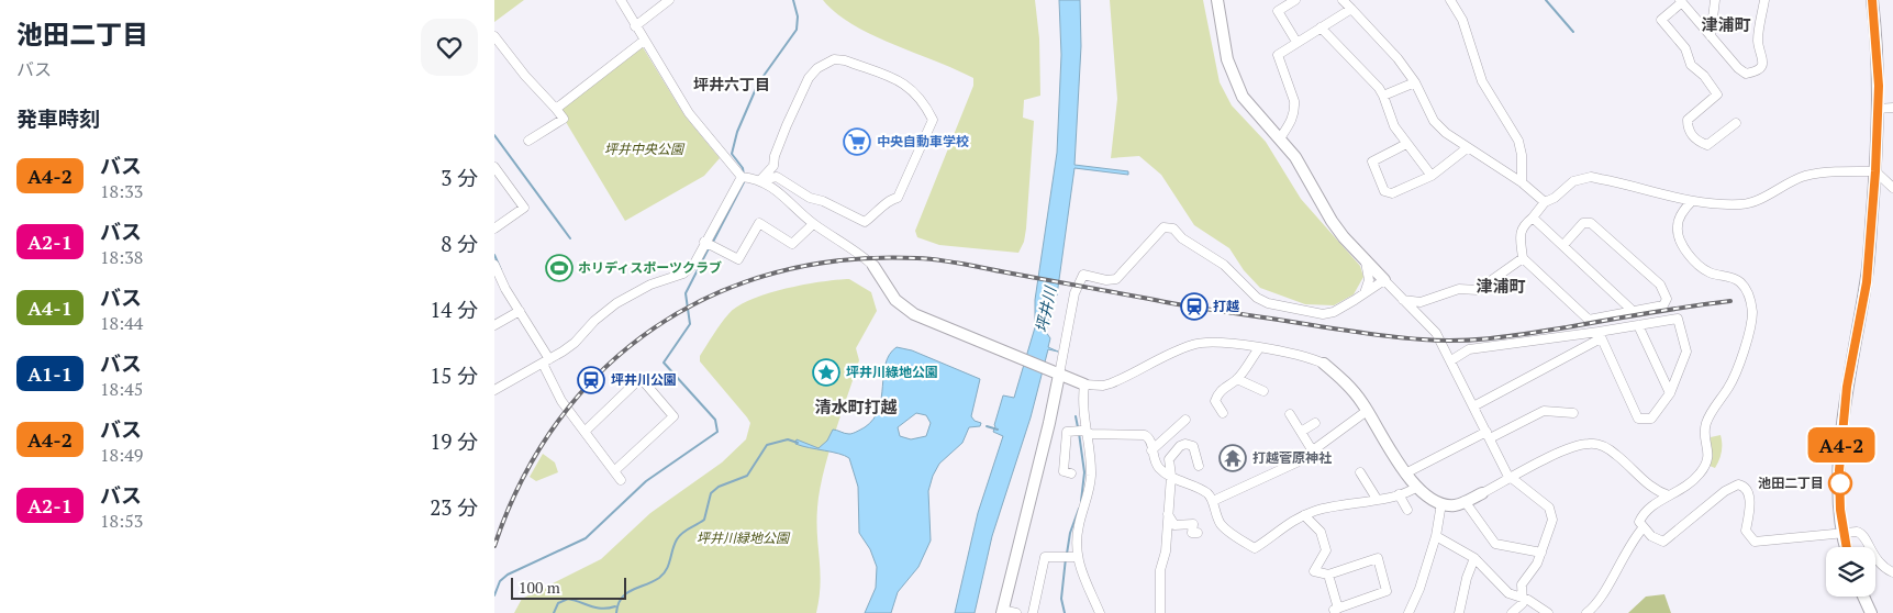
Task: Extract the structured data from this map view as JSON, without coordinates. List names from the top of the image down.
{
  "districts": [
    "津浦町",
    "坪井六丁目",
    "津浦町",
    "清水町打越"
  ],
  "water": ["坪井川"],
  "parks": ["坪井中央公園", "坪井川緑地公園"],
  "places": {
    "supermarket": ["中央自動車学校"],
    "sports": ["ホリディスポーツクラブ"],
    "station": ["打越", "坪井川公園"],
    "place": ["坪井川綠地公園"],
    "temple": ["打越菅原神社"],
    "other": ["池田二丁目"]
  },
  "lines": ["bus line A4-2"],
  "scale_bar": "100 m",
  "page": {
    "heading": [
      ["池田二丁目", "バス"],
      "発車時刻"
    ],
    "on_map": "A4-2",
    "list": [
      {
        "mark": "A4-2",
        "name": "バス",
        "note": "18:33",
        "value": "3 分"
      },
      {
        "mark": "A2-1",
        "name": "バス",
        "note": "18:38",
        "value": "8 分"
      },
      {
        "mark": "A4-1",
        "name": "バス",
        "note": "18:44",
        "value": "14 分"
      },
      {
        "mark": "A1-1",
        "name": "バス",
        "note": "18:45",
        "value": "15 分"
      },
      {
        "mark": "A4-2",
        "name": "バス",
        "note": "18:49",
        "value": "19 分"
      },
      {
        "mark": "A2-1",
        "name": "バス",
        "note": "18:53",
        "value": "23 分"
      }
    ],
    "scale": "100 m"
  }
}
